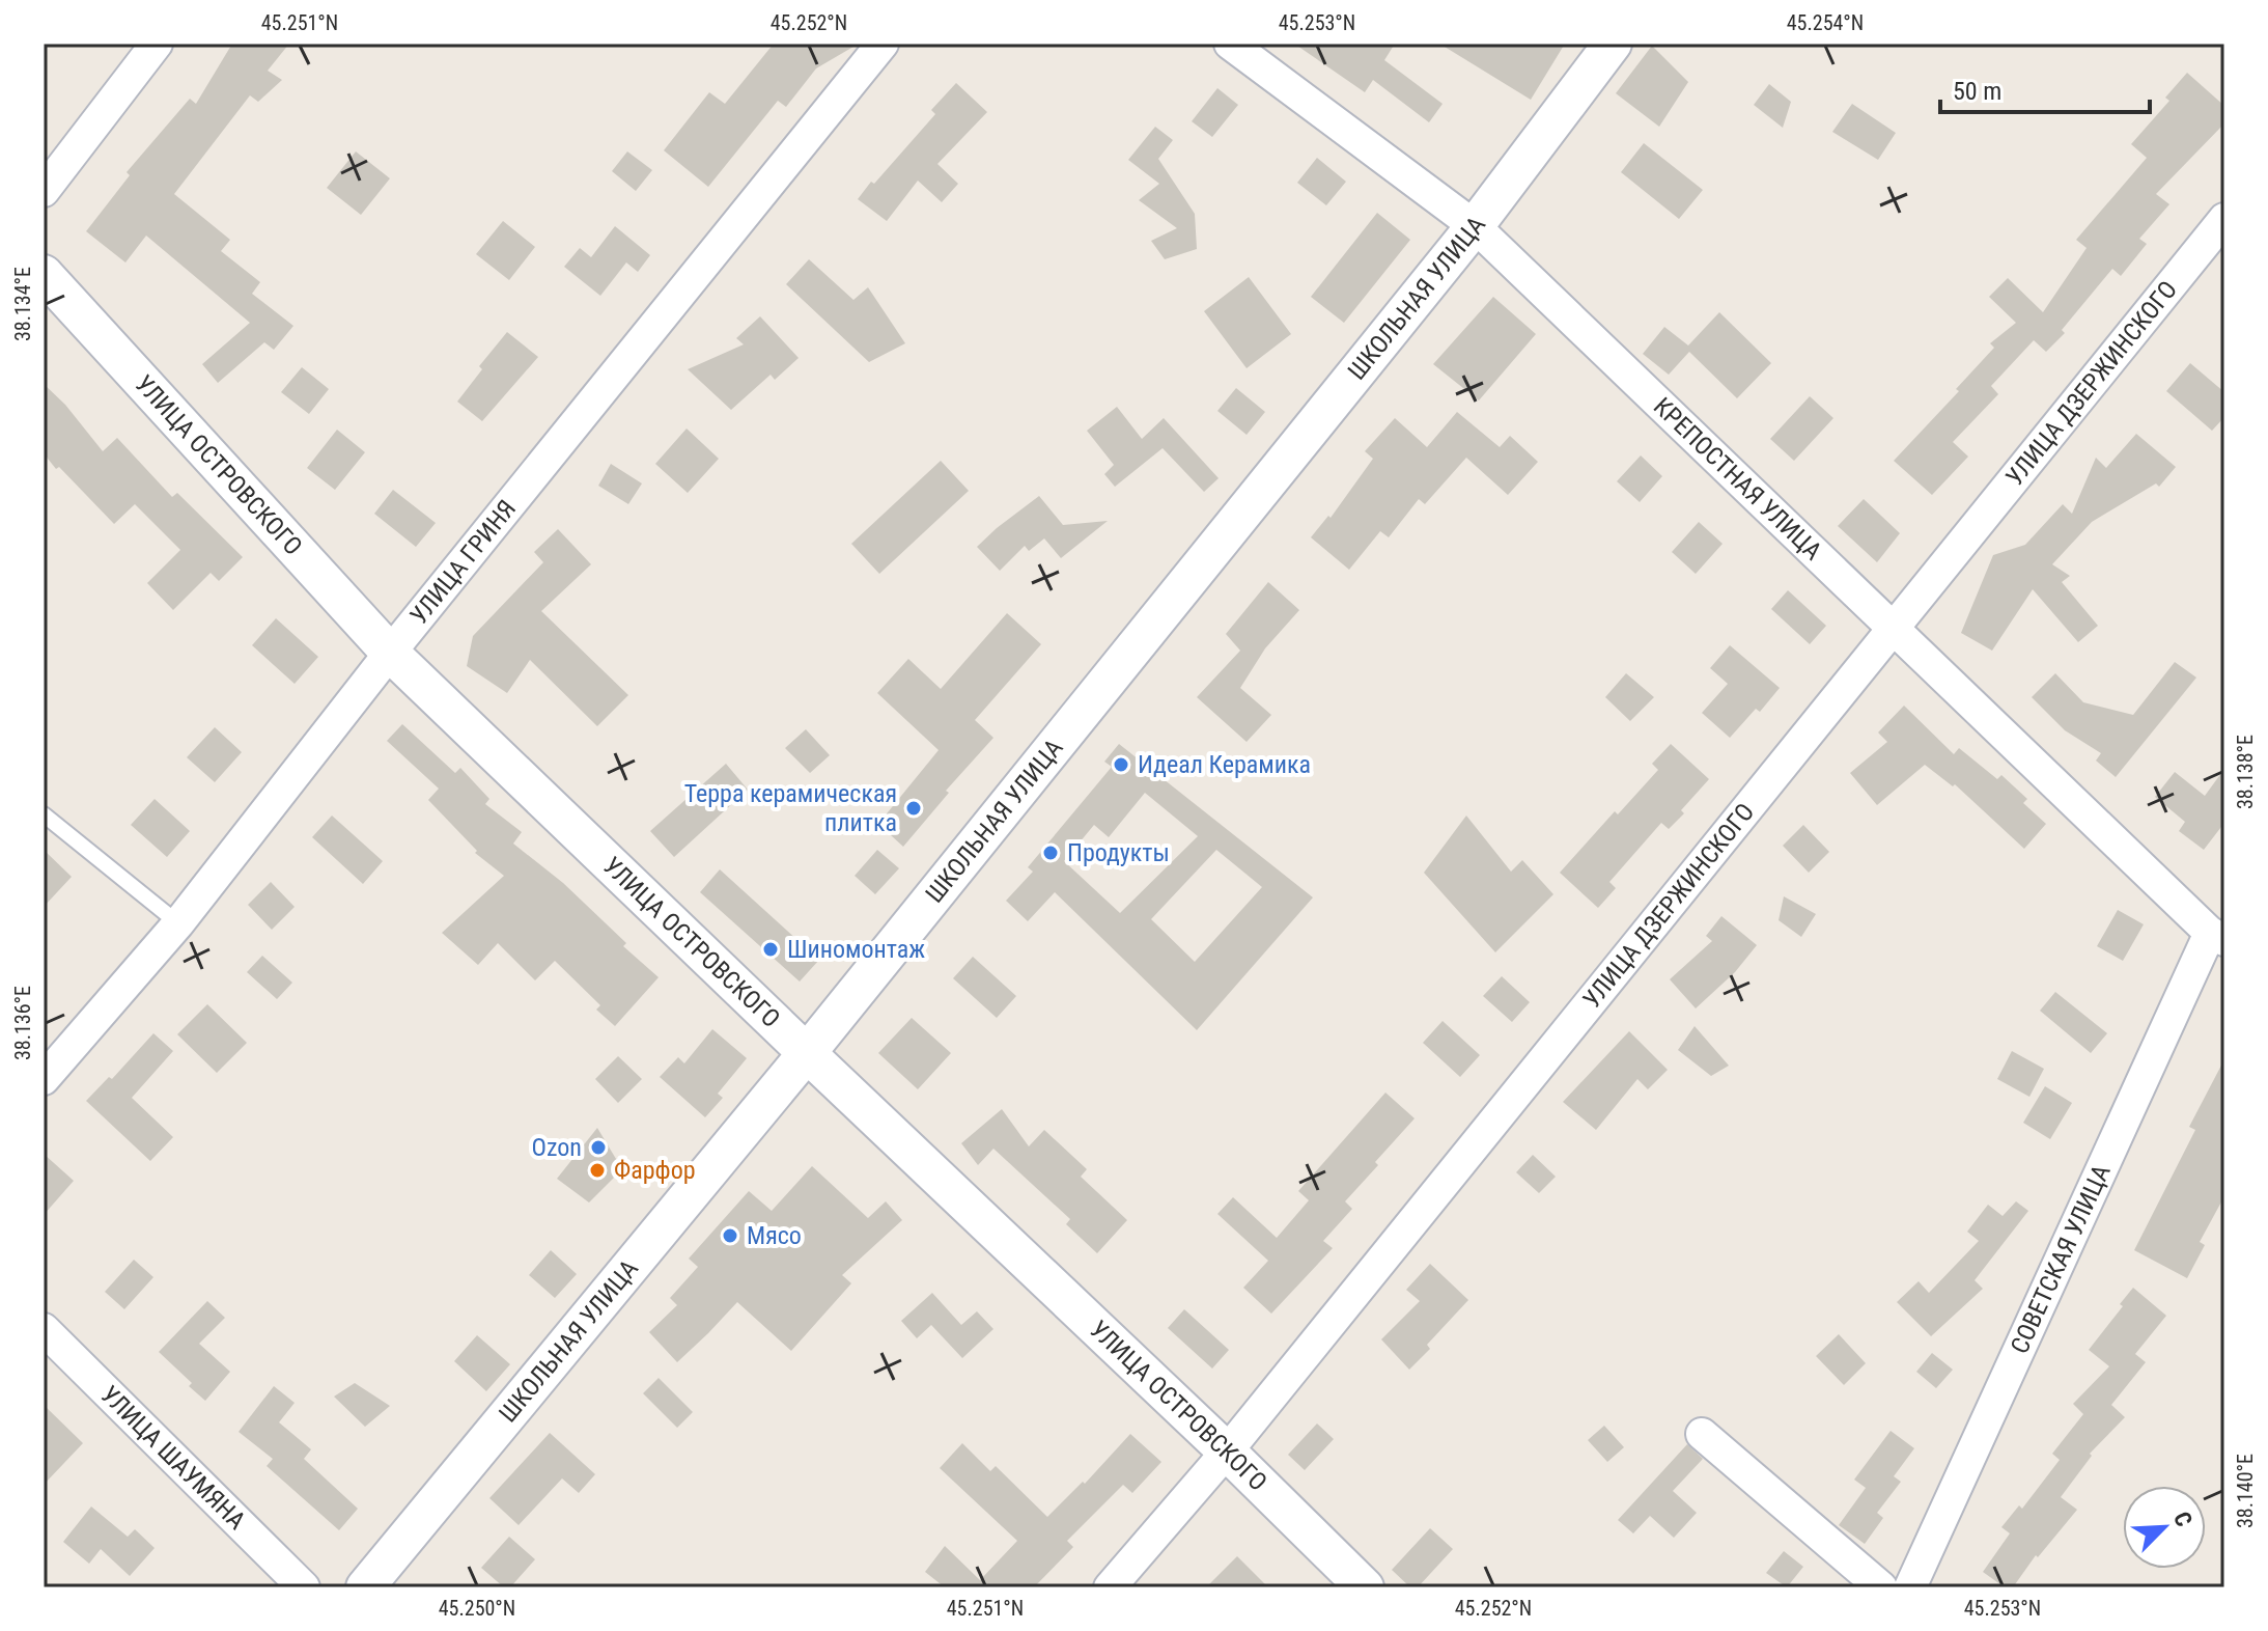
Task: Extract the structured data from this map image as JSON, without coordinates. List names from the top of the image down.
{
  "streets": {
    "street": [
      "ШКОЛЬНАЯ УЛИЦА",
      "УЛИЦА ДЗЕРЖИНСКОГО",
      "УЛИЦА ОСТРОВСКОГО",
      "КРЕПОСТНАЯ УЛИЦА",
      "УЛИЦА ГРИНЯ",
      "СОВЕТСКАЯ УЛИЦА",
      "УЛИЦА ШАУМЯНА"
    ]
  },
  "crossings": [
    ["ШКОЛЬНАЯ УЛИЦА", "УЛИЦА ОСТРОВСКОГО"],
    ["ШКОЛЬНАЯ УЛИЦА", "КРЕПОСТНАЯ УЛИЦА"],
    ["УЛИЦА ДЗЕРЖИНСКОГО", "УЛИЦА ОСТРОВСКОГО"],
    ["УЛИЦА ДЗЕРЖИНСКОГО", "КРЕПОСТНАЯ УЛИЦА"],
    ["УЛИЦА ОСТРОВСКОГО", "УЛИЦА ГРИНЯ"],
    ["КРЕПОСТНАЯ УЛИЦА", "СОВЕТСКАЯ УЛИЦА"]
  ],
  "places": [
    "Идеал Керамика",
    "Терра керамическая плитка",
    "Продукты",
    "Шиномонтаж",
    "Ozon",
    "Фарфор",
    "Мясо"
  ],
  "scale_bar": "50 m",
  "north": "top right",
  "coordinates": [
    "45.251°N",
    "45.252°N",
    "45.253°N",
    "45.254°N",
    "38.134°E",
    "38.138°E",
    "38.136°E",
    "38.140°E",
    "45.250°N"
  ]
}
